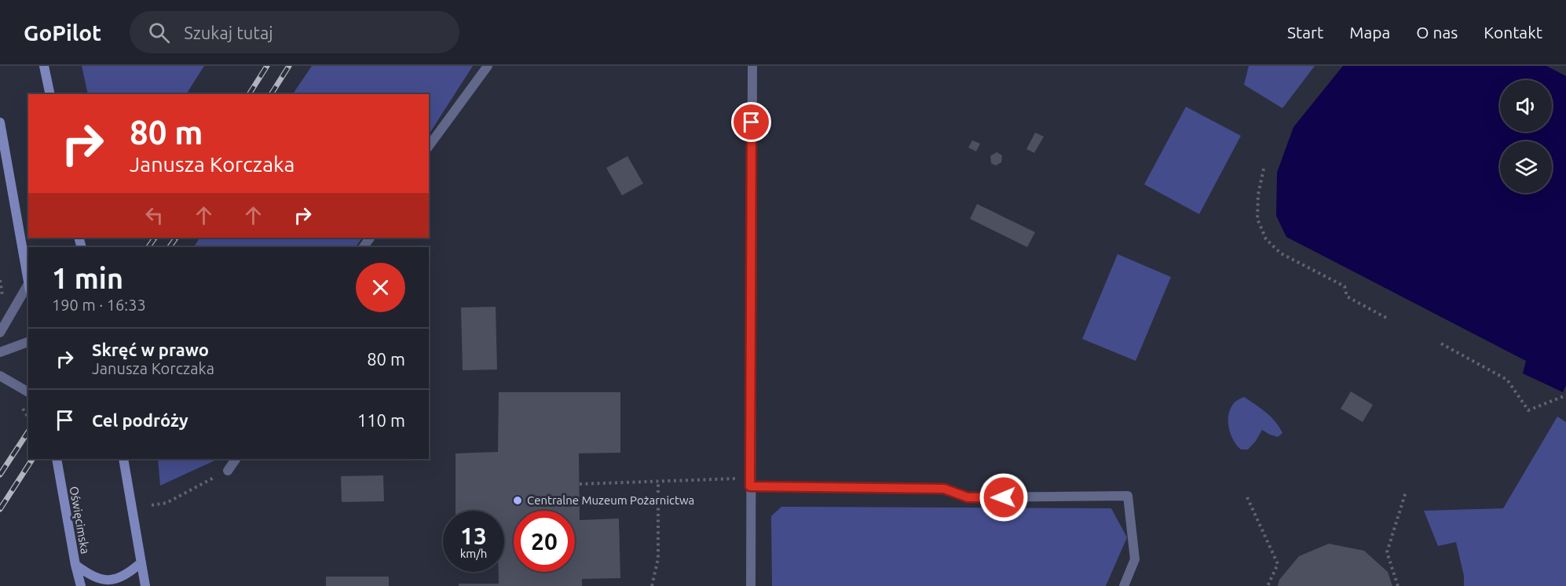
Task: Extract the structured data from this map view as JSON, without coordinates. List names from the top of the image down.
{
  "streets": {
    "main road": ["Oświęcimska"]
  },
  "places": ["Centralne Muzeum Pożarnictwa"],
  "page": {
    "header": "GoPilot",
    "search": "Szukaj tutaj",
    "nav": [
      "Start",
      "Mapa",
      "O nas",
      "Kontakt"
    ],
    "turn": ["80 m", "Janusza Korczaka"],
    "heading": ["1 min", "190 m · 16:33"],
    "list": [
      {
        "name": "Skręć w prawo",
        "note": "Janusza Korczaka",
        "value": "80 m"
      },
      {
        "name": "Cel podróży",
        "value": "110 m"
      }
    ],
    "speed": "13 km/h",
    "limit": "20"
  }
}
